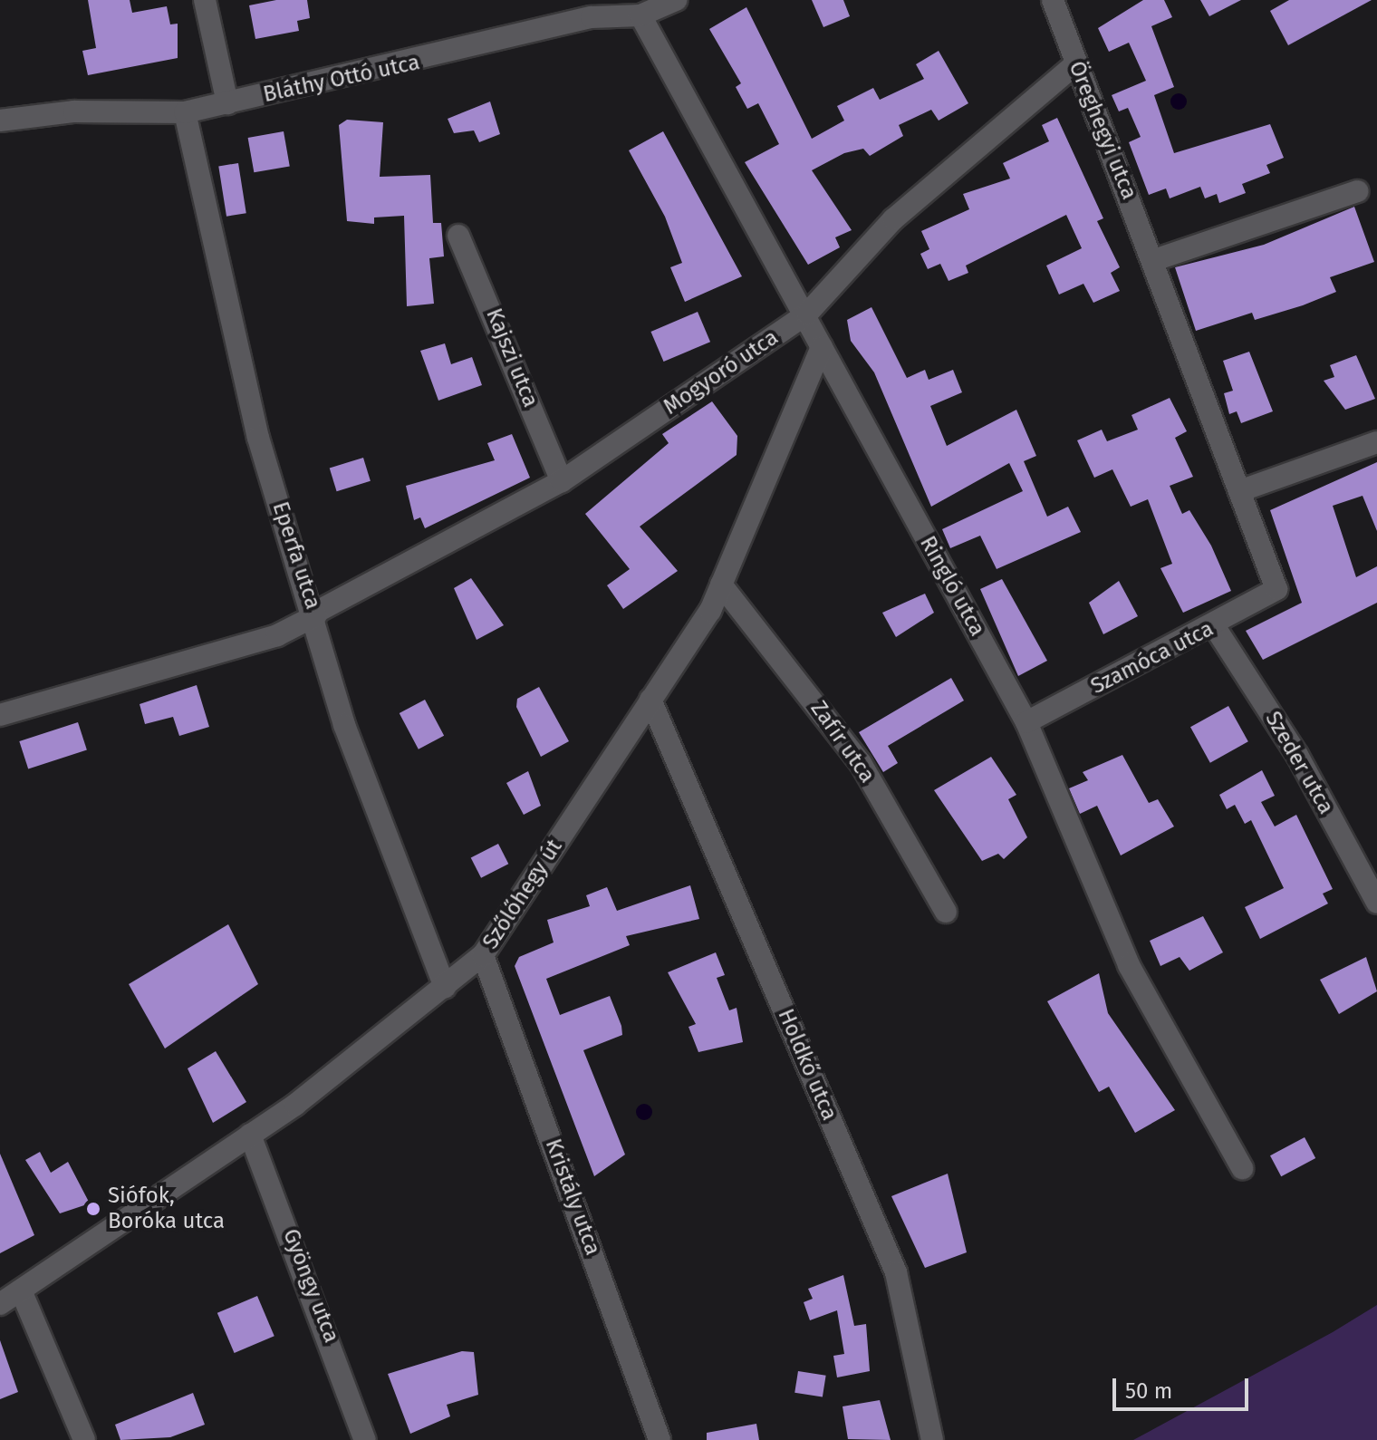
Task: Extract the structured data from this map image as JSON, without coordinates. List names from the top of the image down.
{
  "streets": {
    "street": [
      "Bláthy Ottó utca",
      "Öreghegyi utca",
      "Kajszi utca",
      "Mogyoró utca",
      "Eperfa utca",
      "Ringló utca",
      "Szamóca utca",
      "Zafír utca",
      "Szeder utca",
      "Szőlőhegy út",
      "Holdkő utca",
      "Kristály utca",
      "Gyöngy utca"
    ]
  },
  "crossings": [
    ["Bláthy Ottó utca", "Eperfa utca"],
    ["Bláthy Ottó utca", "Ringló utca"],
    ["Öreghegyi utca", "Mogyoró utca"],
    ["Öreghegyi utca", "Szamóca utca"],
    ["Kajszi utca", "Mogyoró utca"],
    ["Mogyoró utca", "Eperfa utca"],
    ["Mogyoró utca", "Ringló utca"],
    ["Eperfa utca", "Szőlőhegy út"],
    ["Ringló utca", "Szamóca utca"],
    ["Ringló utca", "Szőlőhegy út"],
    ["Szamóca utca", "Szeder utca"],
    ["Zafír utca", "Szőlőhegy út"],
    ["Szőlőhegy út", "Holdkő utca"],
    ["Szőlőhegy út", "Kristály utca"],
    ["Szőlőhegy út", "Gyöngy utca"]
  ],
  "places": ["Siófok, Boróka utca"],
  "scale_bar": "50 m"
}
